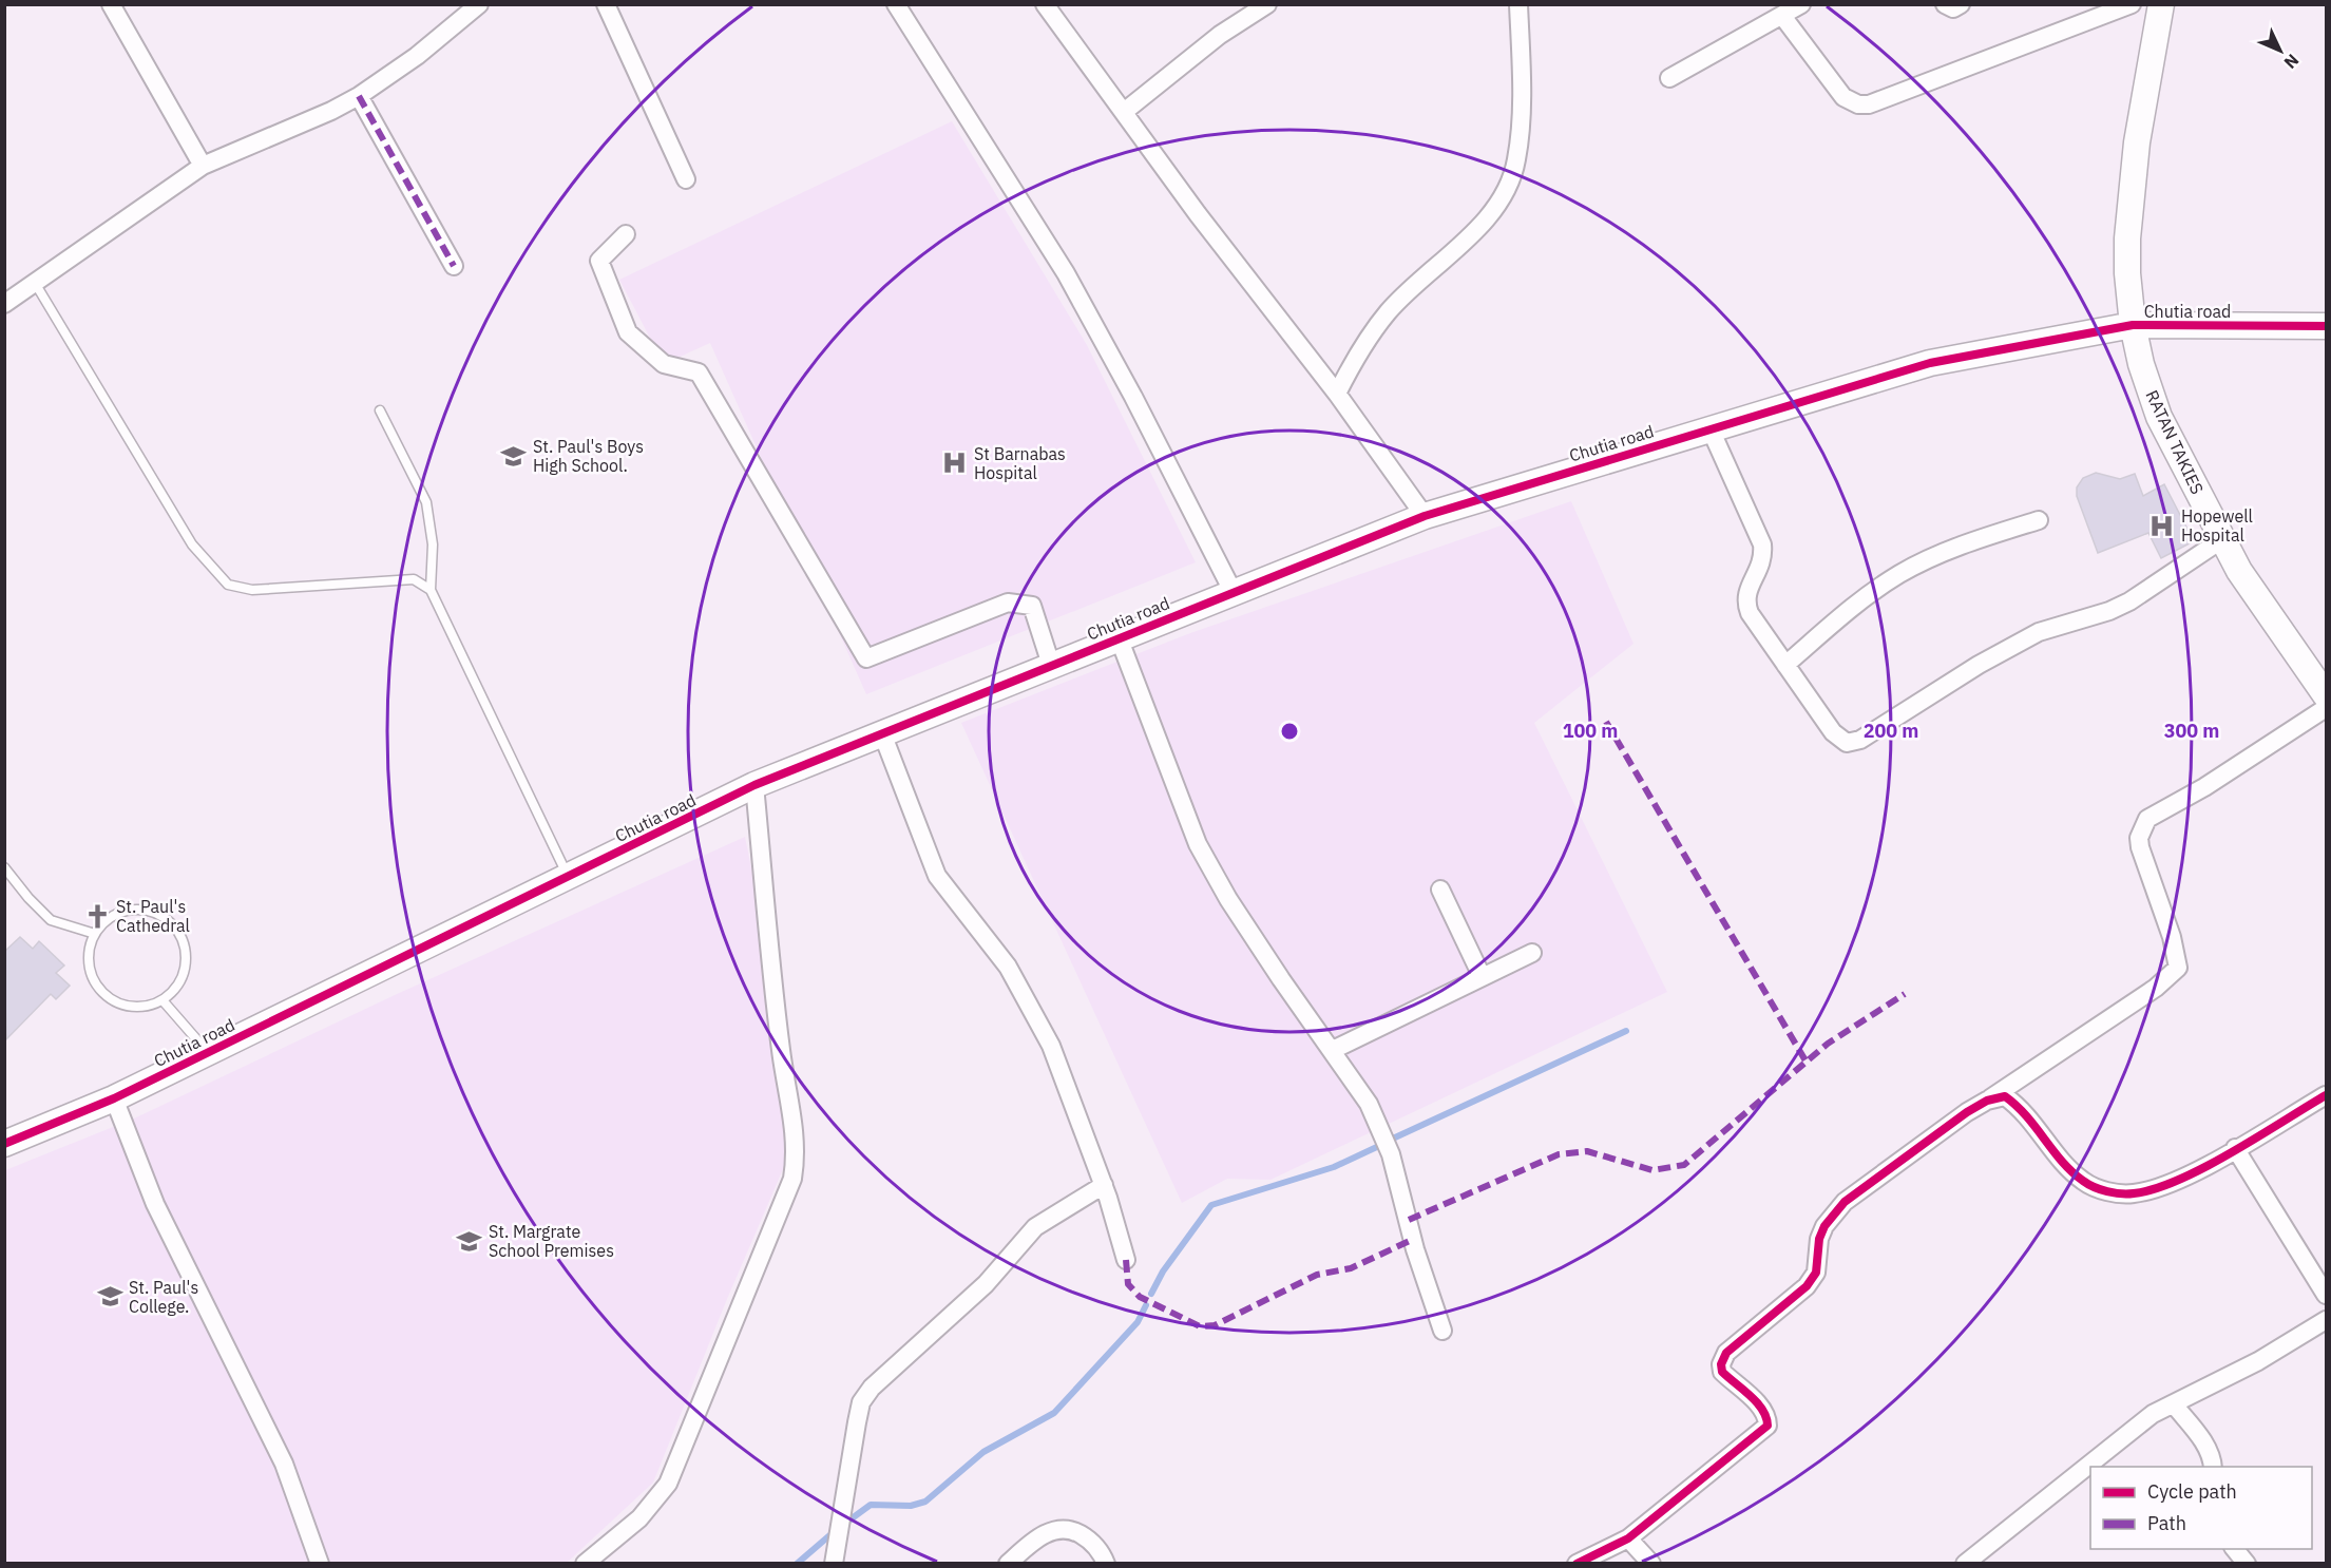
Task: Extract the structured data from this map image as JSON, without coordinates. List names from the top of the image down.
{
  "streets": {
    "street": ["Chutia road", "RATAN TAKIES"]
  },
  "crossings": [
    ["Chutia road", "RATAN TAKIES"]
  ],
  "places": {
    "school or university": ["St. Paul's Boys High School.", "St. Margrate School Premises", "St. Paul's College."],
    "hospital": ["St Barnabas Hospital", "Hopewell Hospital"],
    "church": ["St. Paul's Cathedral"]
  },
  "legend": ["Cycle path", "Path"],
  "north": "bottom right",
  "rings": ["100 m", "200 m", "300 m"]
}
